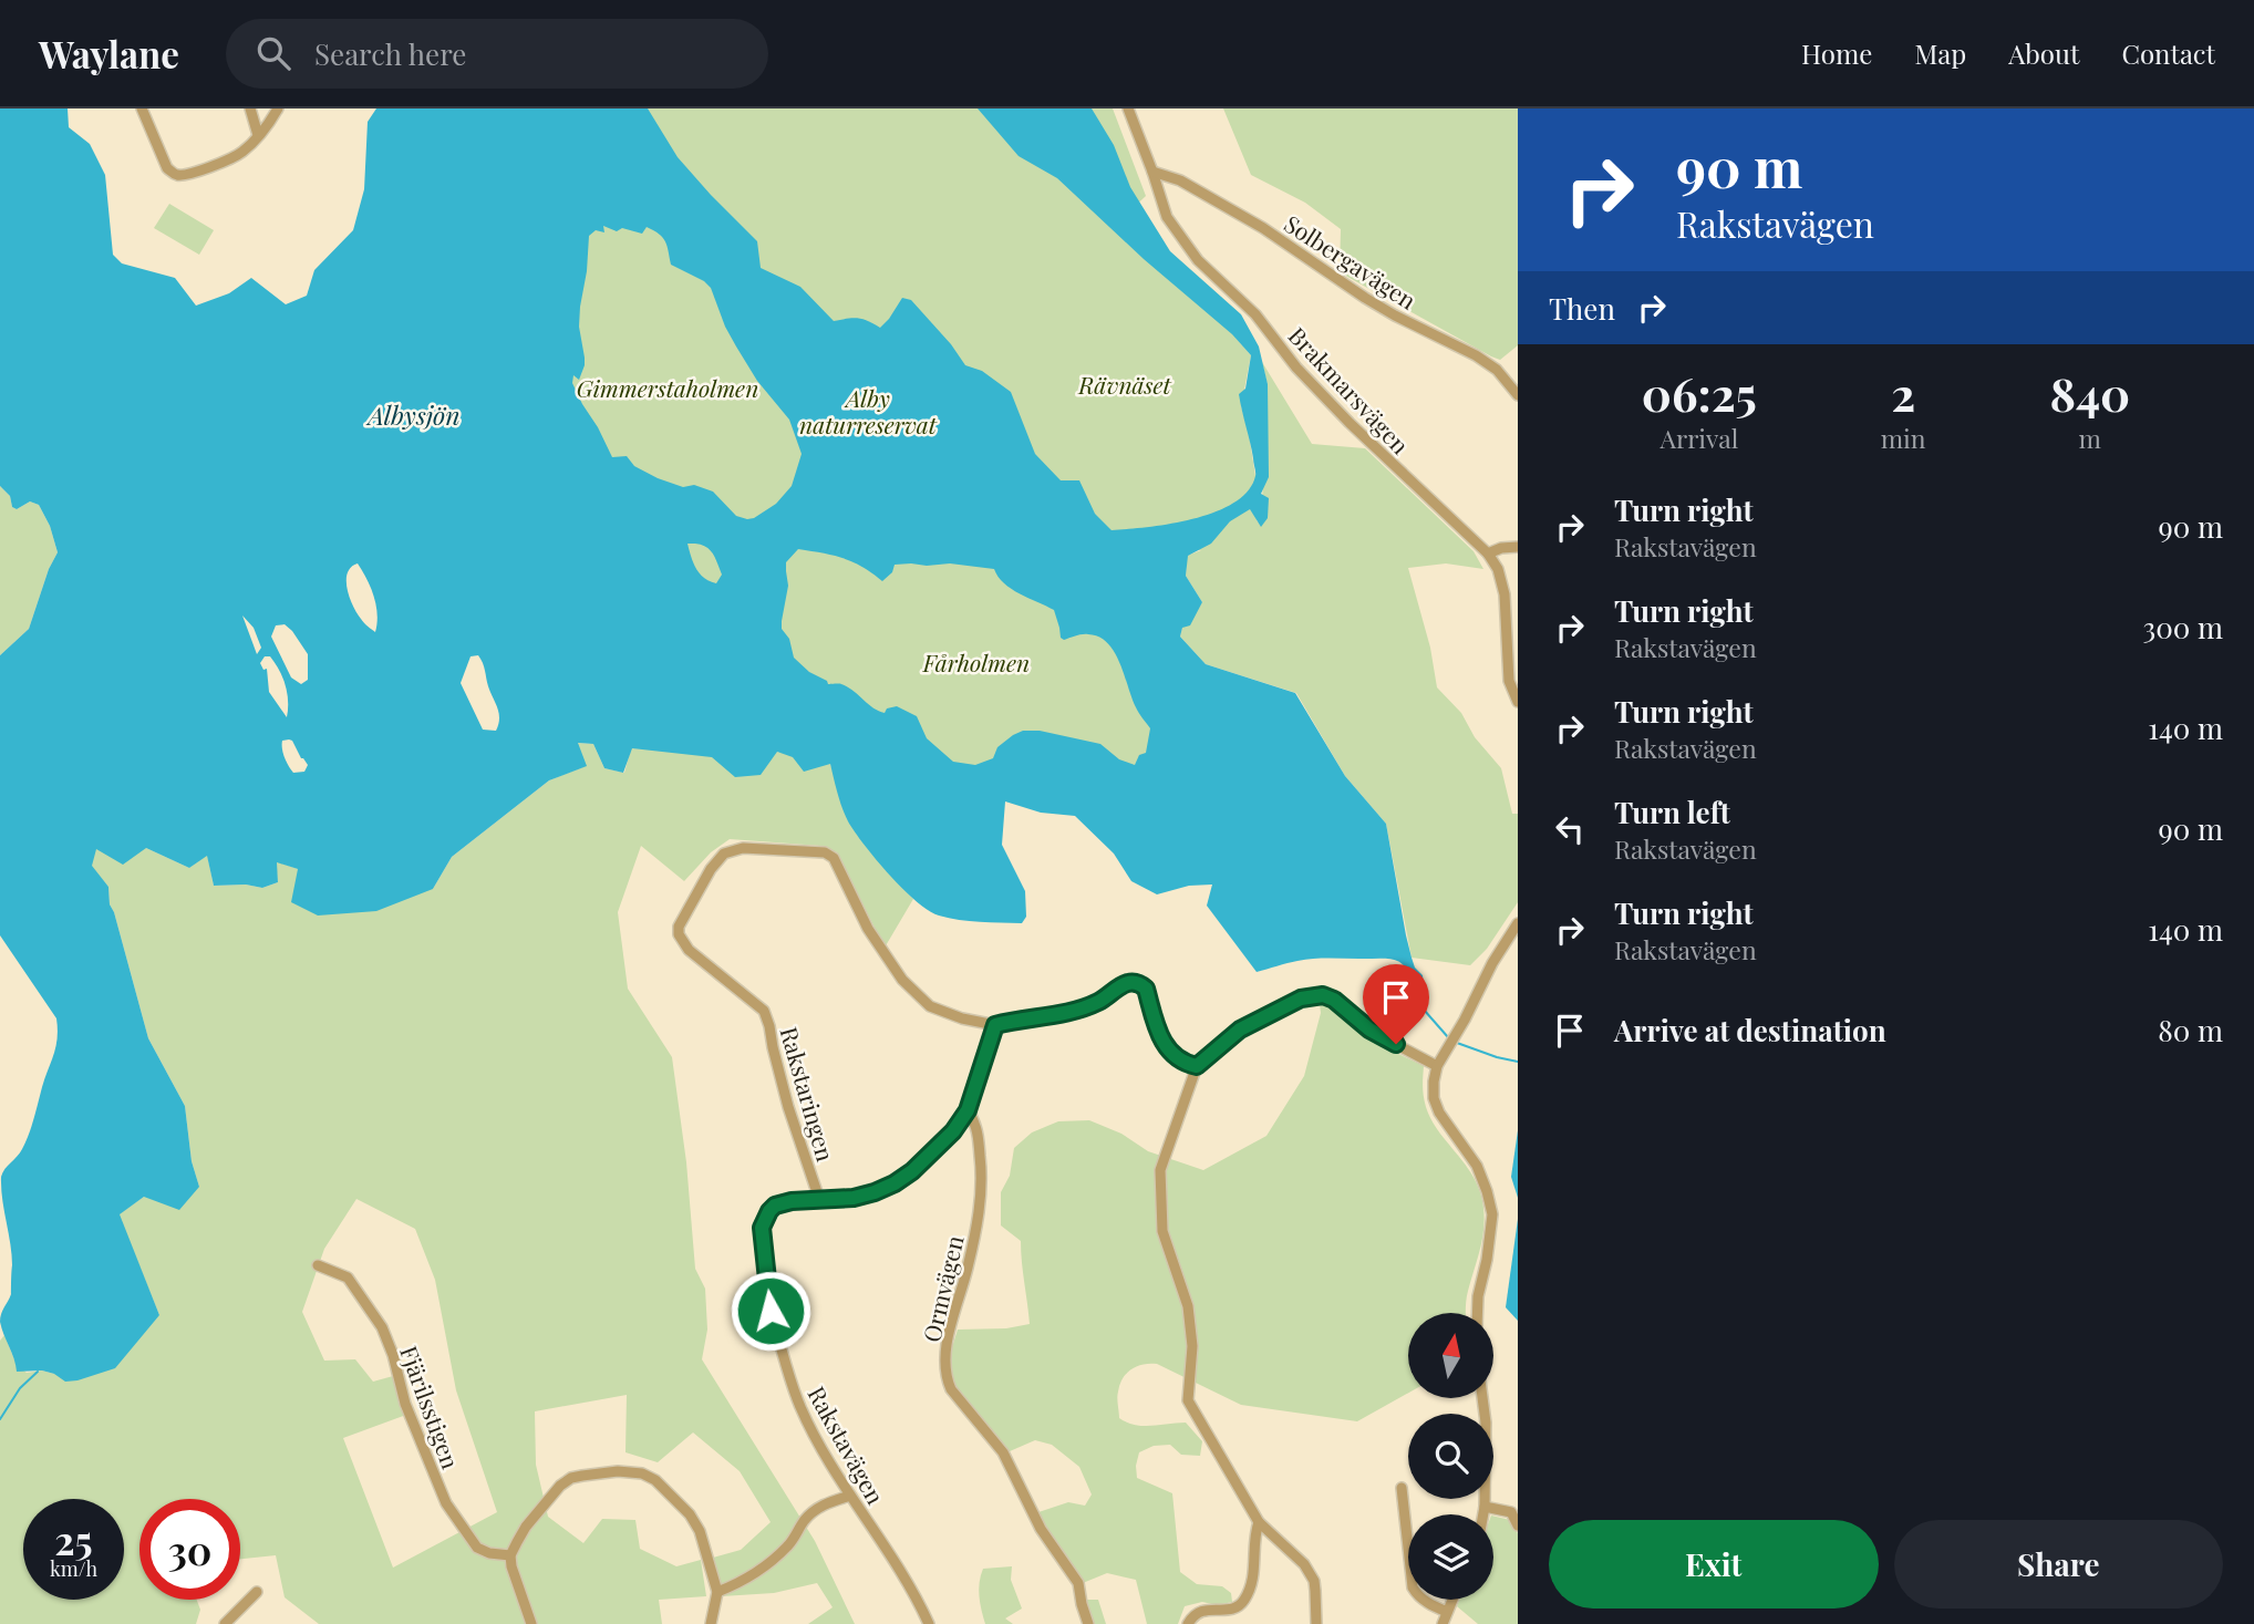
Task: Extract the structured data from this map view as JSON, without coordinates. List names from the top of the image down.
{
  "streets": {
    "street": [
      "Solbergavägen",
      "Brakmarsvägen",
      "Rakstaringen",
      "Ormvägen",
      "Fjärilsstigen",
      "Rakstavägen"
    ]
  },
  "crossings": [
    ["Solbergavägen", "Brakmarsvägen"],
    ["Rakstaringen", "Rakstavägen"],
    ["Ormvägen", "Rakstavägen"]
  ],
  "water": ["Albysjön"],
  "parks": [
    "Rävnäset",
    "Gimmerstaholmen",
    "Alby naturreservat",
    "Fårholmen"
  ],
  "north": "top",
  "page": {
    "header": "Waylane",
    "search": "Search here",
    "nav": [
      "Home",
      "Map",
      "About",
      "Contact"
    ],
    "turn": ["90 m", "Rakstavägen"],
    "then": "Then",
    "eta": [
      "06:25",
      "Arrival",
      "2",
      "min",
      "840",
      "m"
    ],
    "list": [
      {
        "name": "Turn right",
        "note": "Rakstavägen",
        "value": "90 m"
      },
      {
        "name": "Turn right",
        "note": "Rakstavägen",
        "value": "300 m"
      },
      {
        "name": "Turn right",
        "note": "Rakstavägen",
        "value": "140 m"
      },
      {
        "name": "Turn left",
        "note": "Rakstavägen",
        "value": "90 m"
      },
      {
        "name": "Turn right",
        "note": "Rakstavägen",
        "value": "140 m"
      },
      {
        "name": "Arrive at destination",
        "value": "80 m"
      }
    ],
    "speed": "25 km/h",
    "limit": "30",
    "buttons": ["Exit", "Share"]
  }
}
